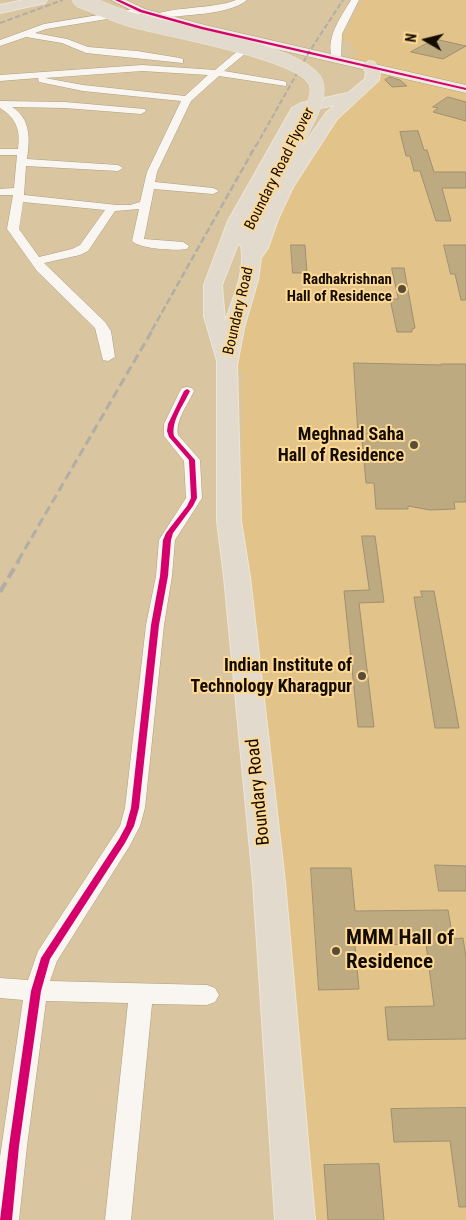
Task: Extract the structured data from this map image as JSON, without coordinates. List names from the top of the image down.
{
  "streets": {
    "main road": ["Boundary Road Flyover", "Boundary Road"]
  },
  "crossings": [
    ["Boundary Road Flyover", "Boundary Road"]
  ],
  "places": [
    "Radhakrishnan Hall of Residence",
    "Meghnad Saha Hall of Residence",
    "Indian Institute of Technology Kharagpur",
    "MMM Hall of Residence"
  ],
  "north": "left"
}
